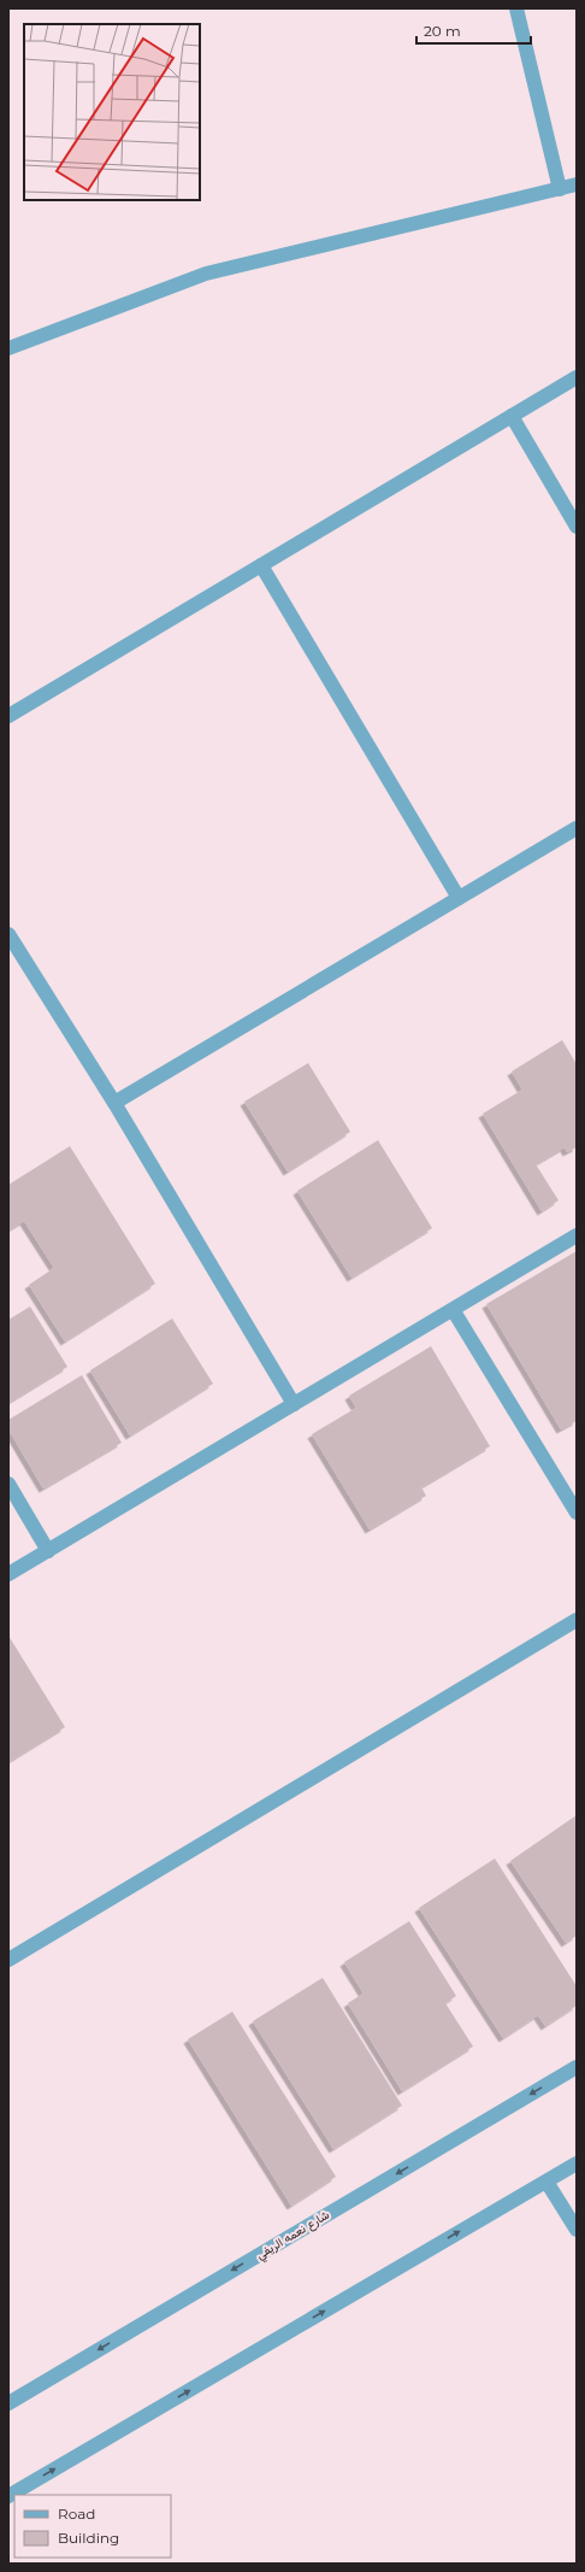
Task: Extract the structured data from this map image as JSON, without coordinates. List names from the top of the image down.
{
  "streets": {
    "street": ["شارع نعمه الريفي"]
  },
  "legend": ["Road", "Building"],
  "scale_bar": "20 m"
}
